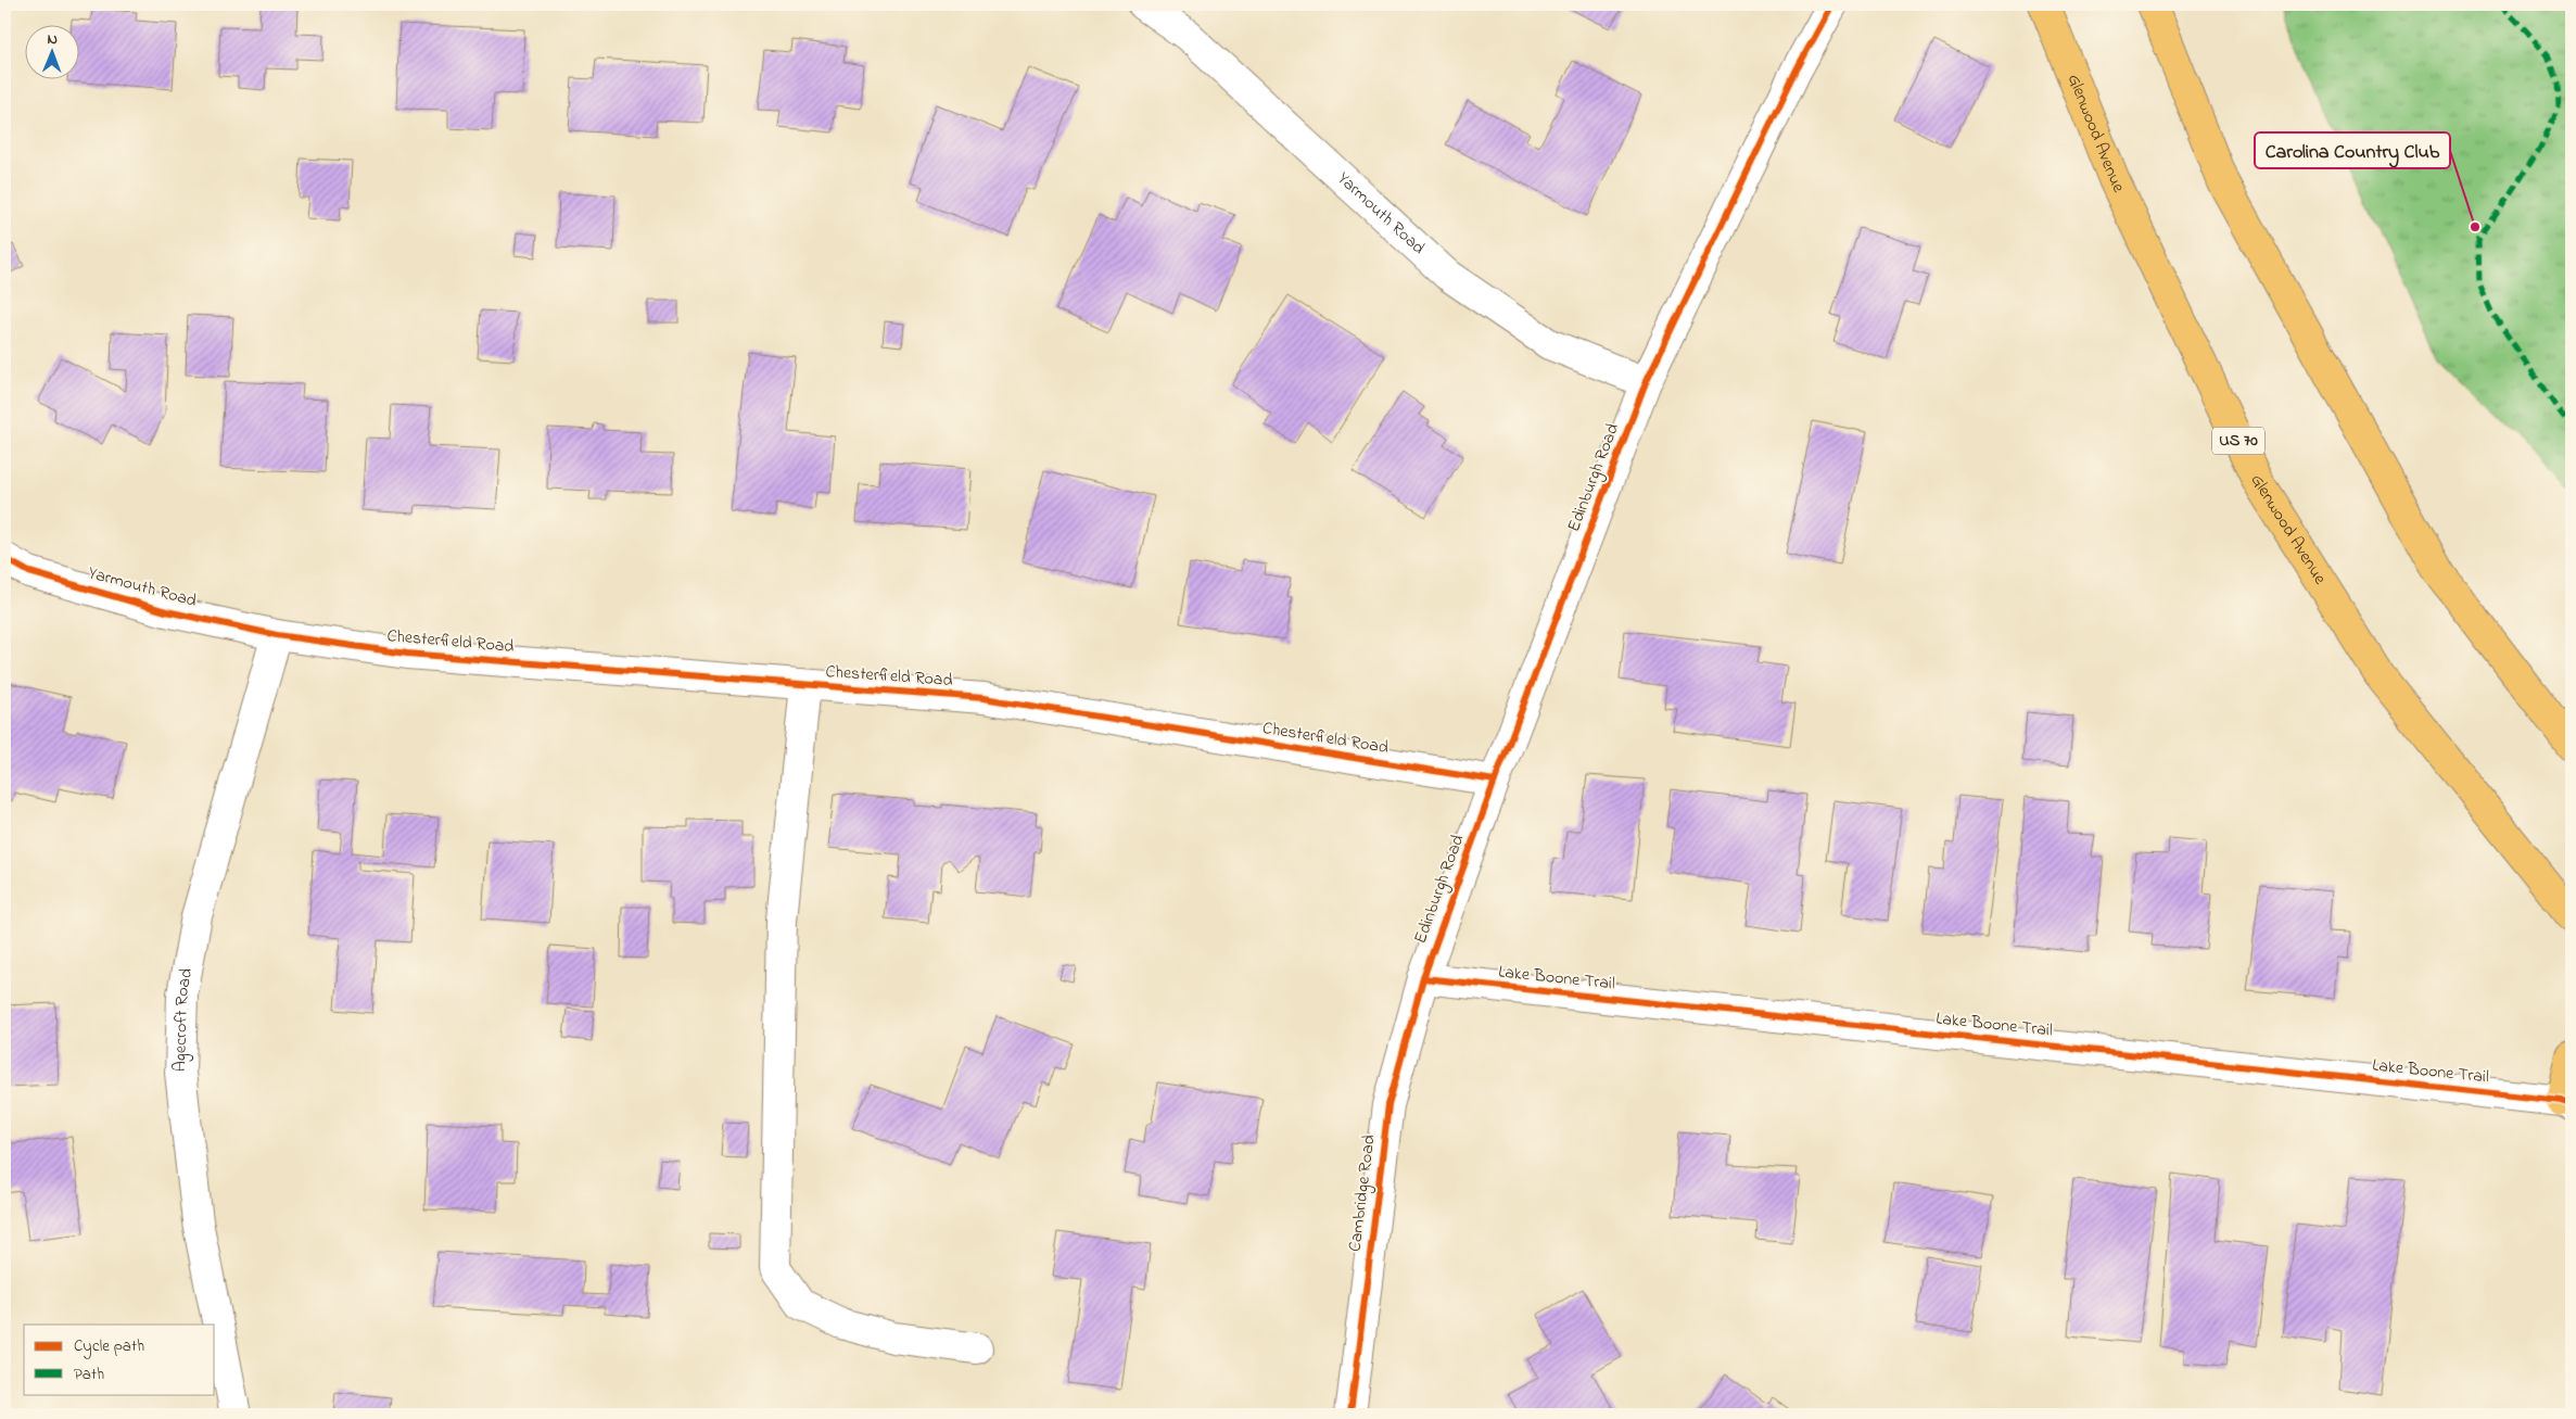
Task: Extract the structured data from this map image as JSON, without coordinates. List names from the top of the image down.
{
  "streets": {
    "main road": ["Glenwood Avenue", "US 70"],
    "street": [
      "Yarmouth Road",
      "Edinburgh Road",
      "Chesterfield Road",
      "Lake Boone Trail",
      "Agecroft Road",
      "Cambridge Road"
    ]
  },
  "crossings": [
    ["Yarmouth Road", "Edinburgh Road"],
    ["Yarmouth Road", "Chesterfield Road"],
    ["Yarmouth Road", "Agecroft Road"],
    ["Edinburgh Road", "Chesterfield Road"],
    ["Edinburgh Road", "Lake Boone Trail"],
    ["Edinburgh Road", "Cambridge Road"],
    ["Chesterfield Road", "Agecroft Road"],
    ["Lake Boone Trail", "Cambridge Road"]
  ],
  "places": ["Carolina Country Club"],
  "legend": ["Cycle path", "Path"],
  "north": "top"
}
